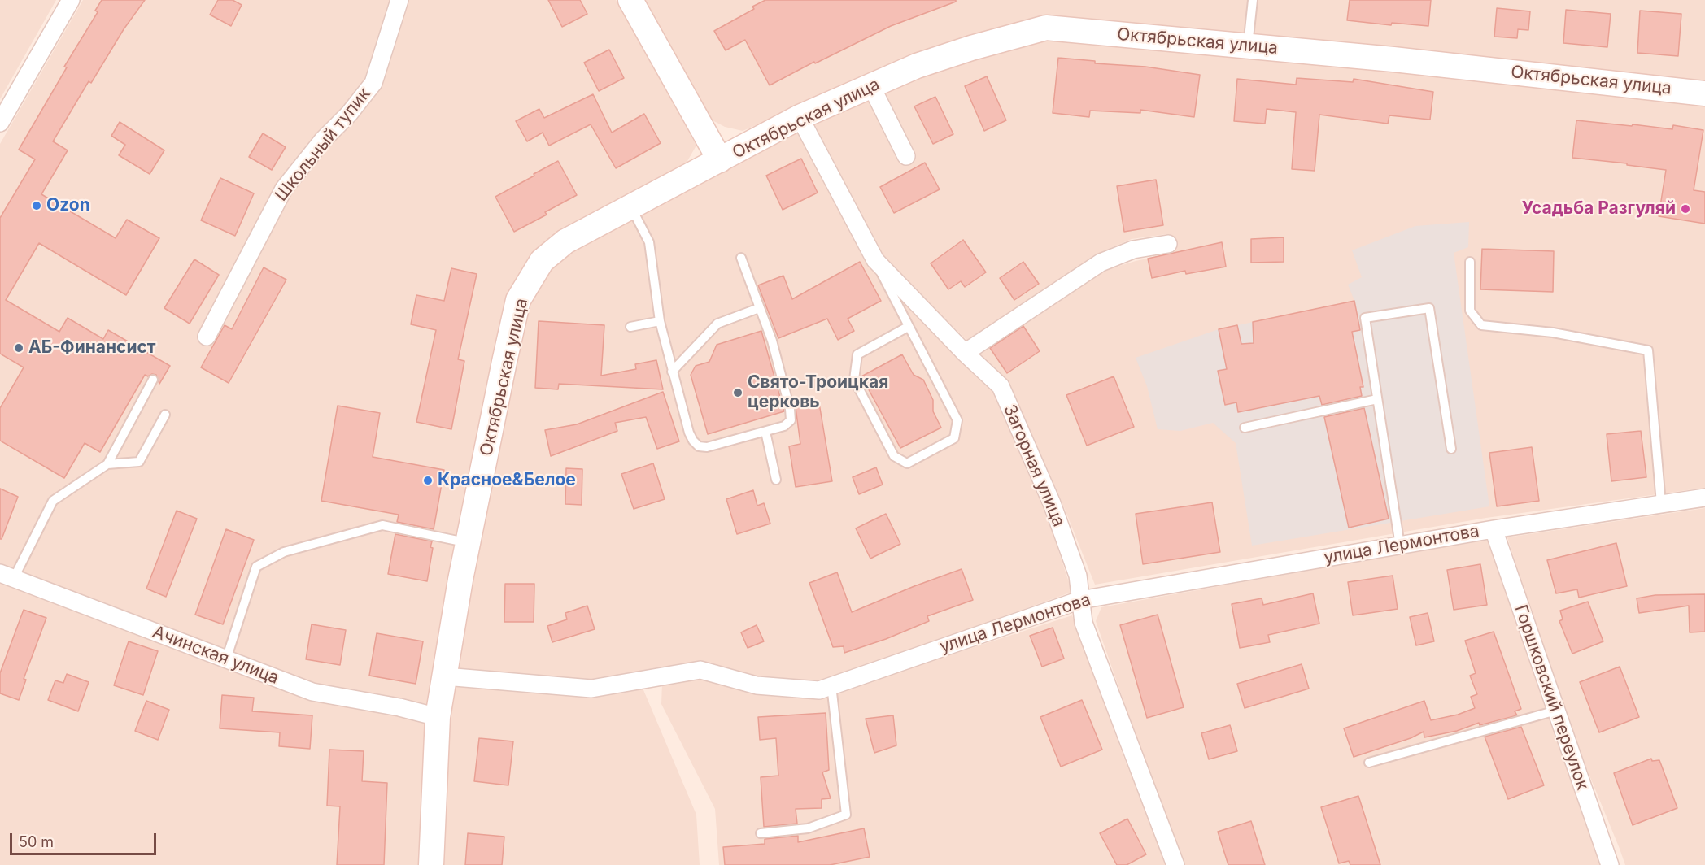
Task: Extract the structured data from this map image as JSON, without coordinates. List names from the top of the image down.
{
  "streets": {
    "street": [
      "Октябрьская улица",
      "Школьный тупик",
      "Загорная улица",
      "улица Лермонтова",
      "Ачинская улица",
      "Горшковский переулок"
    ]
  },
  "crossings": [
    ["Октябрьская улица", "Загорная улица"],
    ["Октябрьская улица", "улица Лермонтова"],
    ["Октябрьская улица", "Ачинская улица"],
    ["Загорная улица", "улица Лермонтова"],
    ["улица Лермонтова", "Горшковский переулок"]
  ],
  "places": [
    "Ozon",
    "Усадьба Разгуляй",
    "АБ-Финансист",
    "Свято-Троицкая церковь",
    "Красное&Белое"
  ],
  "scale_bar": "50 m"
}
